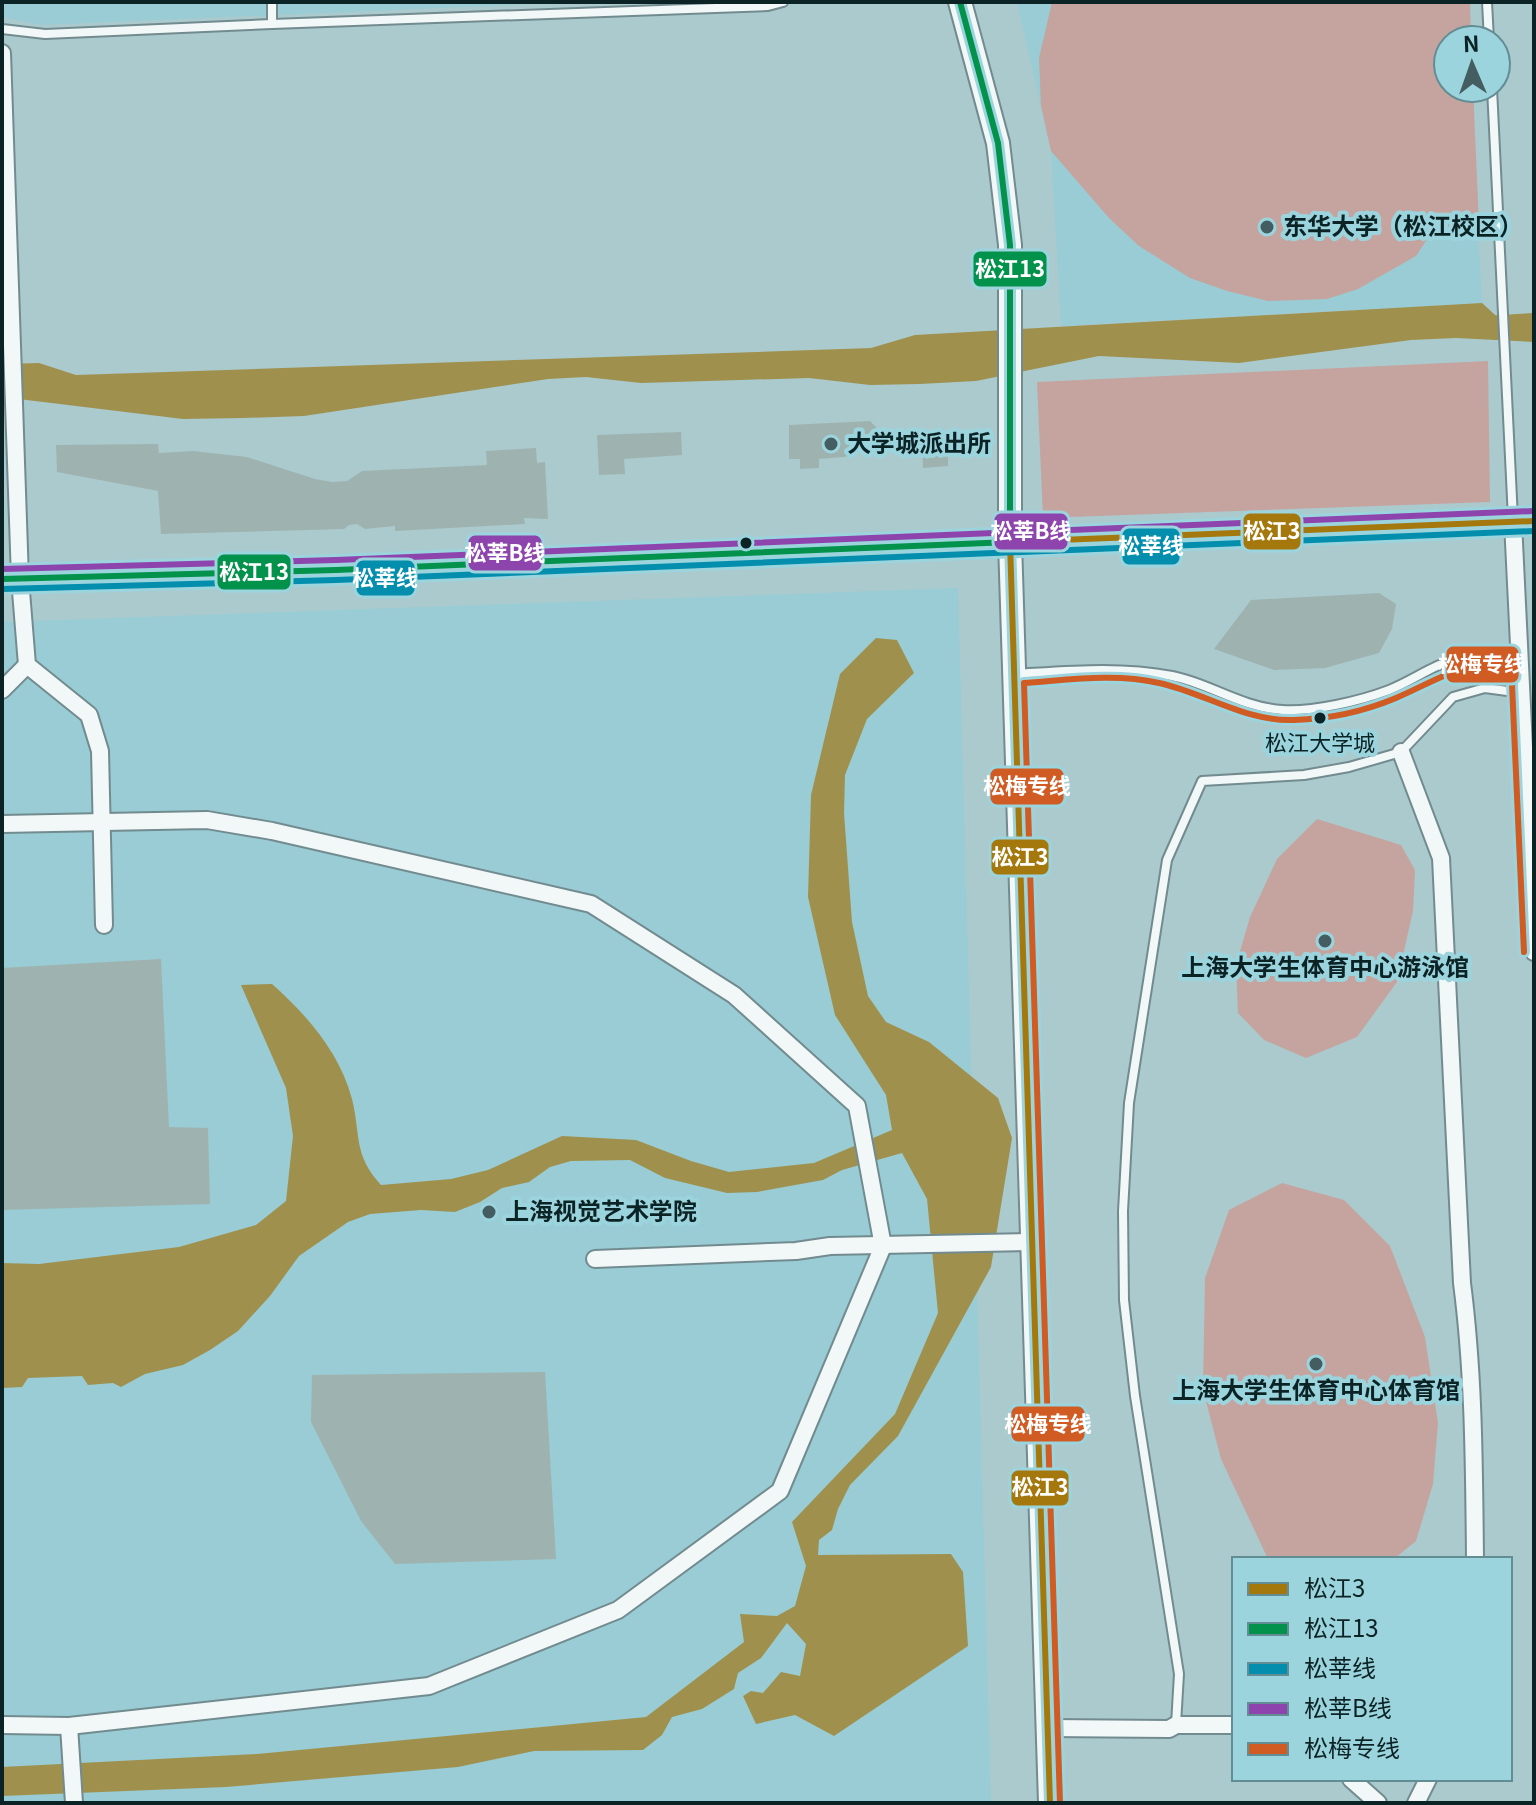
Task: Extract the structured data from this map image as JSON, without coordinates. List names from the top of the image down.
{
  "places": [
    "东华大学（松江校区）",
    "大学城派出所",
    "松江大学城",
    "上海大学生体育中心游泳馆",
    "上海视觉艺术学院",
    "上海大学生体育中心体育馆"
  ],
  "lines": [
    "transit line 松江13",
    "transit line 松莘B线",
    "transit line 松江3",
    "transit line 松莘线",
    "transit line 松梅专线"
  ],
  "legend": [
    "松江3",
    "松江13",
    "松莘线",
    "松莘B线",
    "松梅专线"
  ],
  "north": "top"
}
